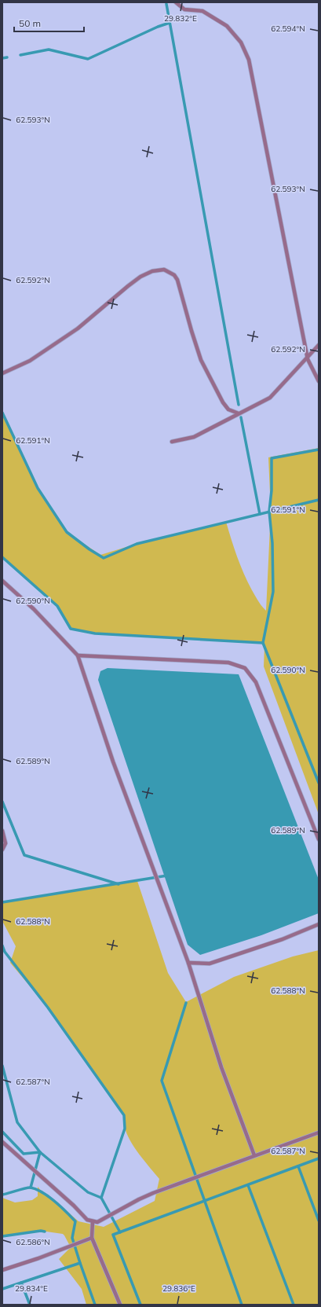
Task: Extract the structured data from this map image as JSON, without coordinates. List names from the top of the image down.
{
  "scale_bar": "50 m",
  "coordinates": [
    "29.832°E",
    "62.594°N",
    "62.593°N",
    "62.592°N",
    "62.591°N",
    "62.590°N",
    "62.589°N",
    "62.588°N",
    "62.587°N",
    "62.586°N",
    "29.834°E",
    "29.836°E"
  ]
}
